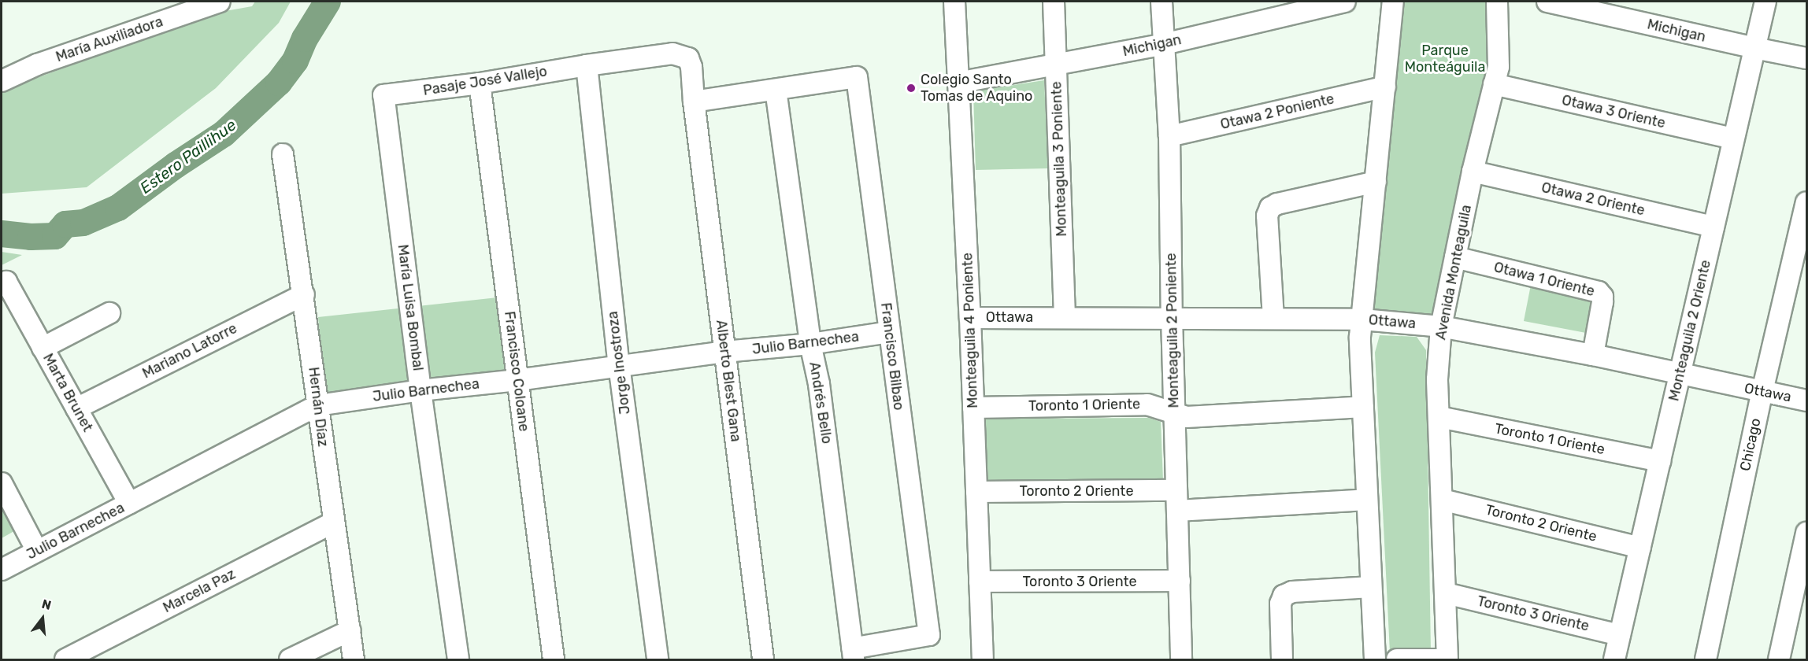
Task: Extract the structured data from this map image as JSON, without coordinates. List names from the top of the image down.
{
  "streets": {
    "street": [
      "Michigan",
      "María Auxiliadora",
      "Pasaje José Vallejo",
      "Otawa 2 Poniente",
      "Otawa 3 Oriente",
      "Monteaguila 3 Poniente",
      "Otawa 2 Oriente",
      "Avenida Monteaguila",
      "Otawa 1 Oriente",
      "María Luisa Bombal",
      "Ottawa",
      "Monteaguila 4 Poniente",
      "Monteaguila 2 Poniente",
      "Monteaguila 2 Oriente",
      "Julio Barnechea",
      "Mariano Latorre",
      "Francisco Bilbao",
      "Jorge Inostroza",
      "Francisco Coloane",
      "Alberto Blest Gana",
      "Marta Brunet",
      "Andrés Bello",
      "Toronto 1 Oriente",
      "Hernán Díaz",
      "Chicago",
      "Toronto 2 Oriente",
      "Toronto 3 Oriente",
      "Marcela Paz"
    ]
  },
  "crossings": [
    ["Michigan", "Monteaguila 3 Poniente"],
    ["Michigan", "Monteaguila 4 Poniente"],
    ["Michigan", "Monteaguila 2 Poniente"],
    ["Michigan", "Monteaguila 2 Oriente"],
    ["Pasaje José Vallejo", "María Luisa Bombal"],
    ["Pasaje José Vallejo", "Jorge Inostroza"],
    ["Pasaje José Vallejo", "Francisco Coloane"],
    ["Pasaje José Vallejo", "Alberto Blest Gana"],
    ["Otawa 2 Poniente", "Monteaguila 2 Poniente"],
    ["Otawa 3 Oriente", "Avenida Monteaguila"],
    ["Otawa 3 Oriente", "Monteaguila 2 Oriente"],
    ["Monteaguila 3 Poniente", "Ottawa"],
    ["Otawa 2 Oriente", "Avenida Monteaguila"],
    ["Otawa 2 Oriente", "Monteaguila 2 Oriente"],
    ["Avenida Monteaguila", "Otawa 1 Oriente"],
    ["Avenida Monteaguila", "Ottawa"],
    ["Avenida Monteaguila", "Toronto 1 Oriente"],
    ["Avenida Monteaguila", "Toronto 2 Oriente"],
    ["Avenida Monteaguila", "Toronto 3 Oriente"],
    ["Otawa 1 Oriente", "Ottawa"],
    ["María Luisa Bombal", "Julio Barnechea"],
    ["Ottawa", "Monteaguila 4 Poniente"],
    ["Ottawa", "Monteaguila 2 Poniente"],
    ["Ottawa", "Monteaguila 2 Oriente"],
    ["Ottawa", "Chicago"],
    ["Monteaguila 4 Poniente", "Toronto 1 Oriente"],
    ["Monteaguila 4 Poniente", "Toronto 2 Oriente"],
    ["Monteaguila 4 Poniente", "Toronto 3 Oriente"],
    ["Monteaguila 2 Poniente", "Toronto 1 Oriente"],
    ["Monteaguila 2 Poniente", "Toronto 2 Oriente"],
    ["Monteaguila 2 Poniente", "Toronto 3 Oriente"],
    ["Monteaguila 2 Oriente", "Toronto 1 Oriente"],
    ["Monteaguila 2 Oriente", "Toronto 2 Oriente"],
    ["Monteaguila 2 Oriente", "Toronto 3 Oriente"],
    ["Julio Barnechea", "Francisco Bilbao"],
    ["Julio Barnechea", "Jorge Inostroza"],
    ["Julio Barnechea", "Francisco Coloane"],
    ["Julio Barnechea", "Alberto Blest Gana"],
    ["Julio Barnechea", "Marta Brunet"],
    ["Julio Barnechea", "Andrés Bello"],
    ["Julio Barnechea", "Hernán Díaz"],
    ["Mariano Latorre", "Marta Brunet"],
    ["Mariano Latorre", "Hernán Díaz"],
    ["Francisco Bilbao", "Andrés Bello"],
    ["Hernán Díaz", "Marcela Paz"]
  ],
  "water": ["Estero Paillihue"],
  "parks": ["Parque Monteáguila"],
  "places": ["Colegio Santo Tomas de Aquino"],
  "north": "top"
}
